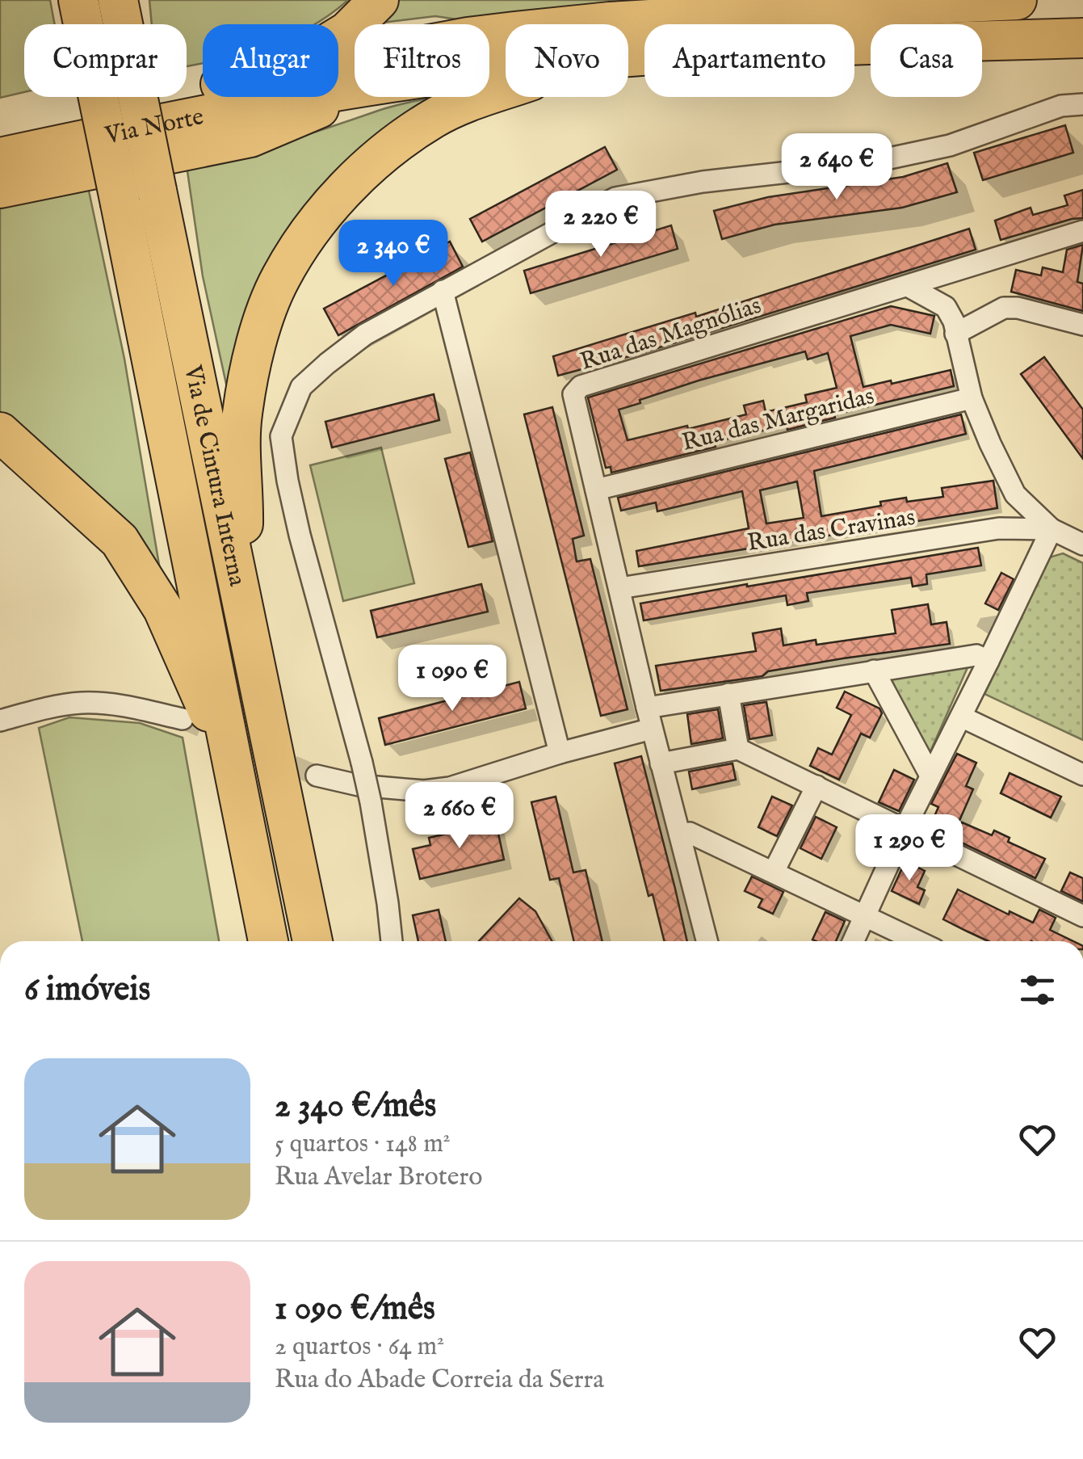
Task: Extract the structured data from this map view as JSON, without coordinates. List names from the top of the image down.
{
  "streets": {
    "highway": ["Via Norte", "Via de Cintura Interna"],
    "street": ["Rua das Magnólias", "Rua das Margaridas", "Rua das Cravinas"]
  },
  "crossings": [
    ["Rua das Magnólias", "Rua das Margaridas"],
    ["Rua das Magnólias", "Rua das Cravinas"]
  ],
  "page": {
    "chip": [
      "Comprar",
      "Alugar",
      "Filtros",
      "Novo",
      "Apartamento",
      "Casa"
    ],
    "price": [
      "2 640 €",
      "2 220 €",
      "2 340 €",
      "1 090 €",
      "2 660 €",
      "1 290 €"
    ],
    "heading": "6 imóveis",
    "list": [
      {
        "name": "2 340 €/mês",
        "note": "5 quartos · 148 m² · Rua Avelar Brotero"
      },
      {
        "name": "1 090 €/mês",
        "note": "2 quartos · 64 m² · Rua do Abade Correia da Serra"
      }
    ]
  }
}
